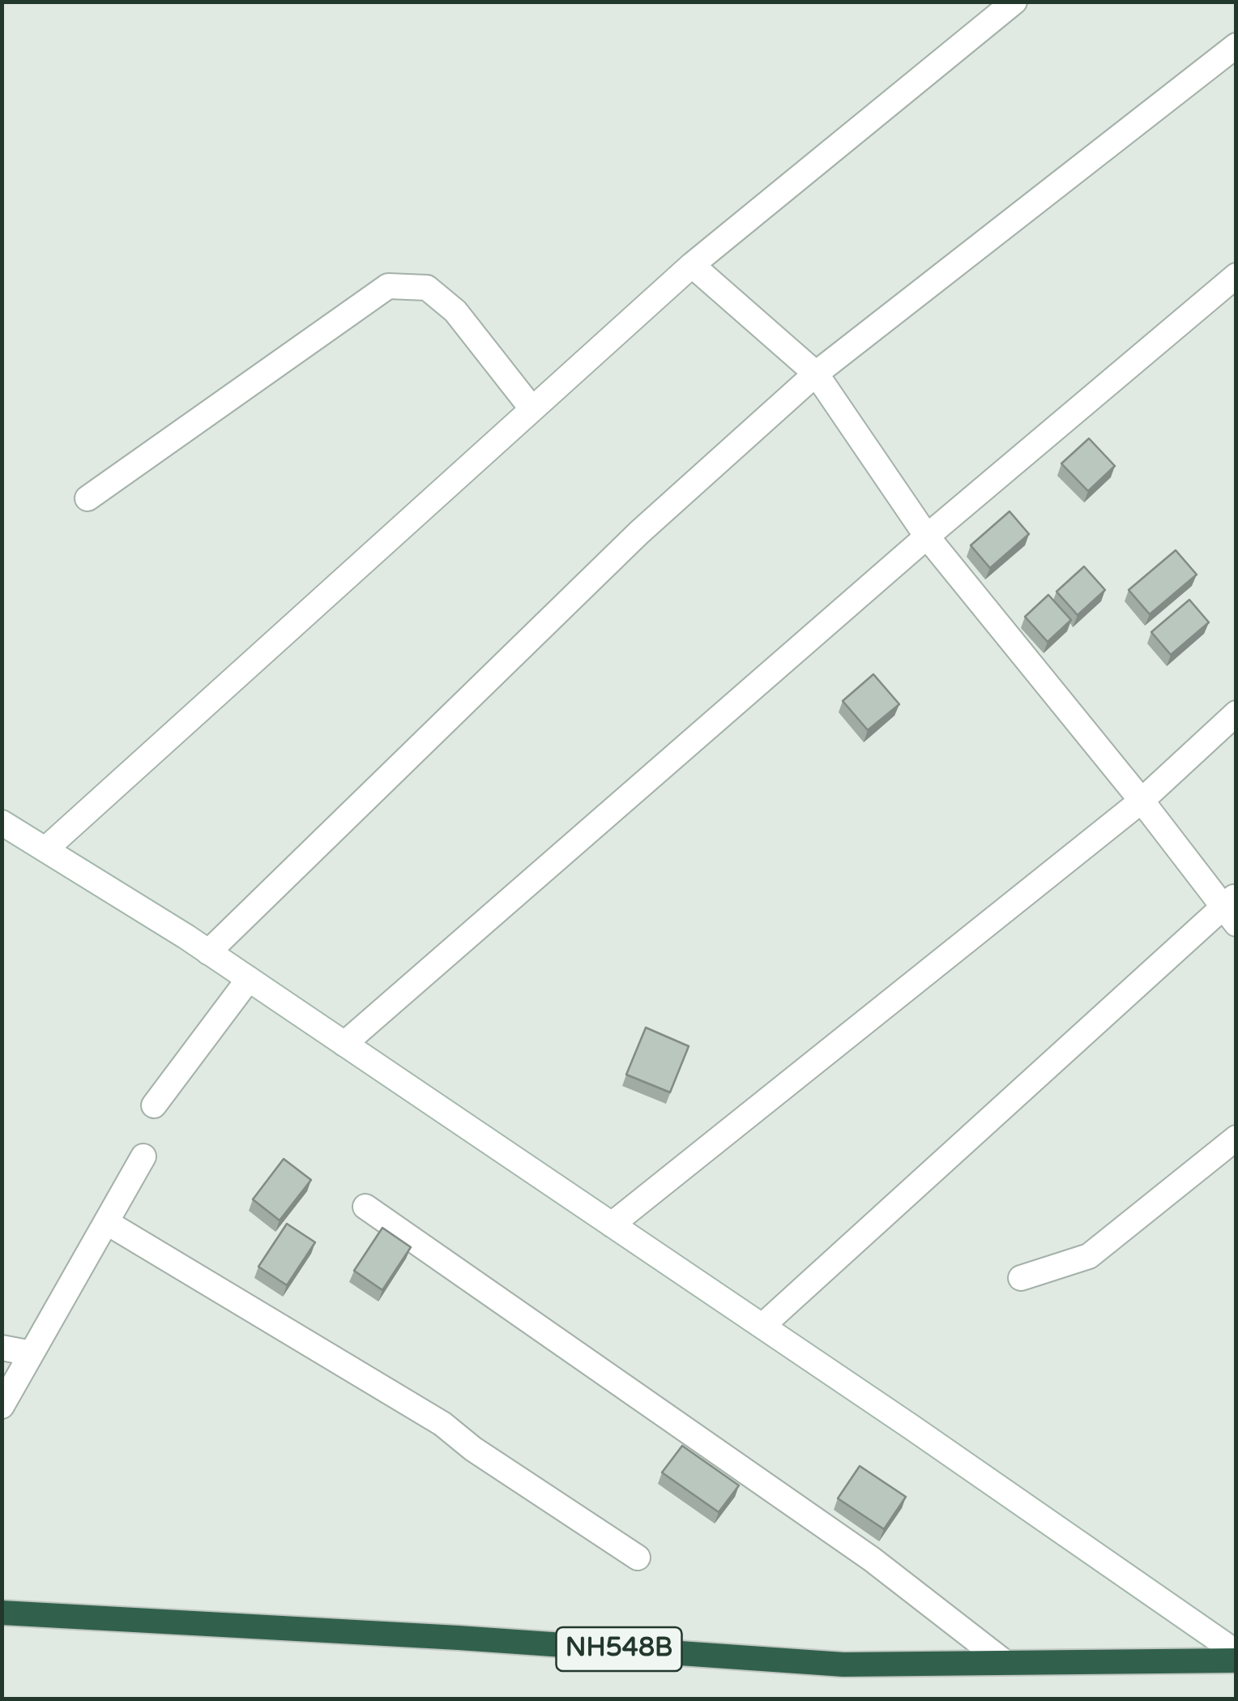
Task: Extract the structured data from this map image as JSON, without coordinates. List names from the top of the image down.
{
  "streets": {
    "highway": ["NH548B"]
  }
}
